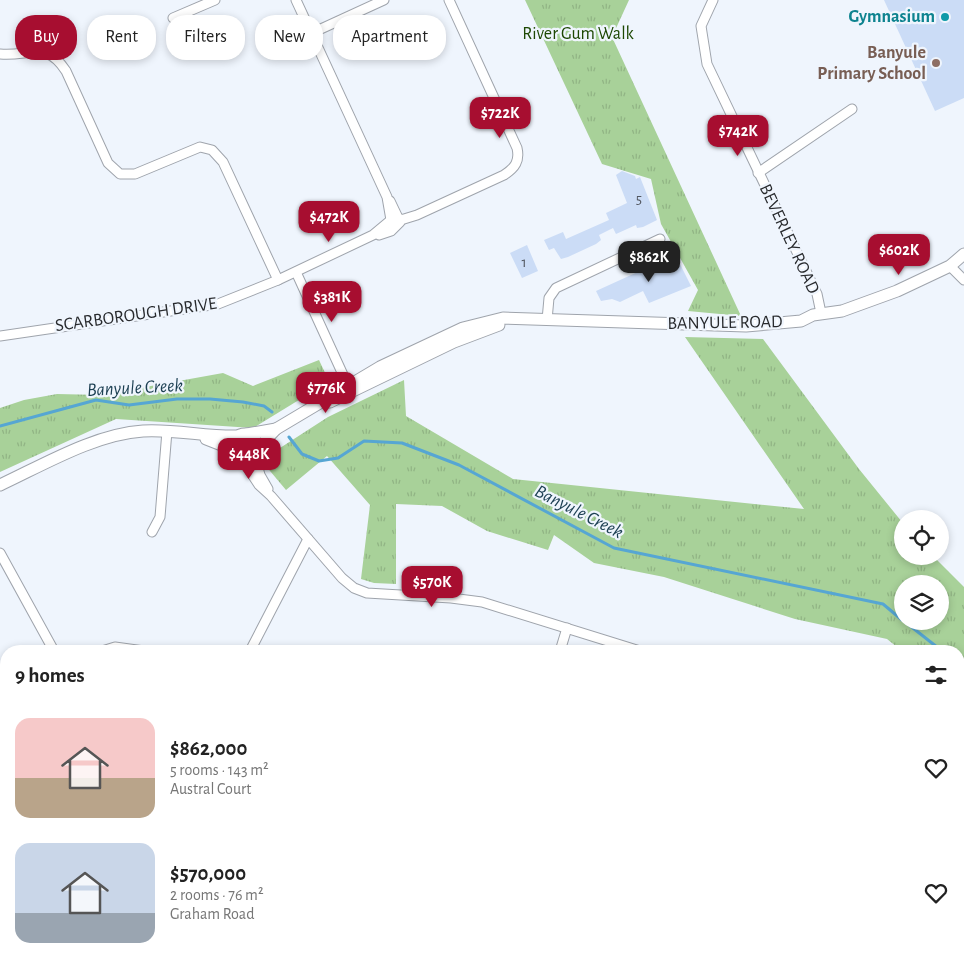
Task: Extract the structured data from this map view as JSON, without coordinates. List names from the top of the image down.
{
  "streets": {
    "street": ["BEVERLEY ROAD", "SCARBOROUGH DRIVE", "BANYULE ROAD"]
  },
  "crossings": [
    ["BEVERLEY ROAD", "BANYULE ROAD"]
  ],
  "water": ["Banyule Creek"],
  "parks": ["River Gum Walk"],
  "places": ["Gymnasium", "Banyule Primary School"],
  "house_numbers": ["5", "1"],
  "page": {
    "chip": [
      "Buy",
      "Rent",
      "Filters",
      "New",
      "Apartment"
    ],
    "price": [
      "$722K",
      "$742K",
      "$472K",
      "$602K",
      "$862K",
      "$381K",
      "$776K",
      "$448K",
      "$570K"
    ],
    "heading": "9 homes",
    "list": [
      {
        "name": "$862,000",
        "note": "5 rooms · 143 m² · Austral Court"
      },
      {
        "name": "$570,000",
        "note": "2 rooms · 76 m² · Graham Road"
      }
    ]
  }
}
